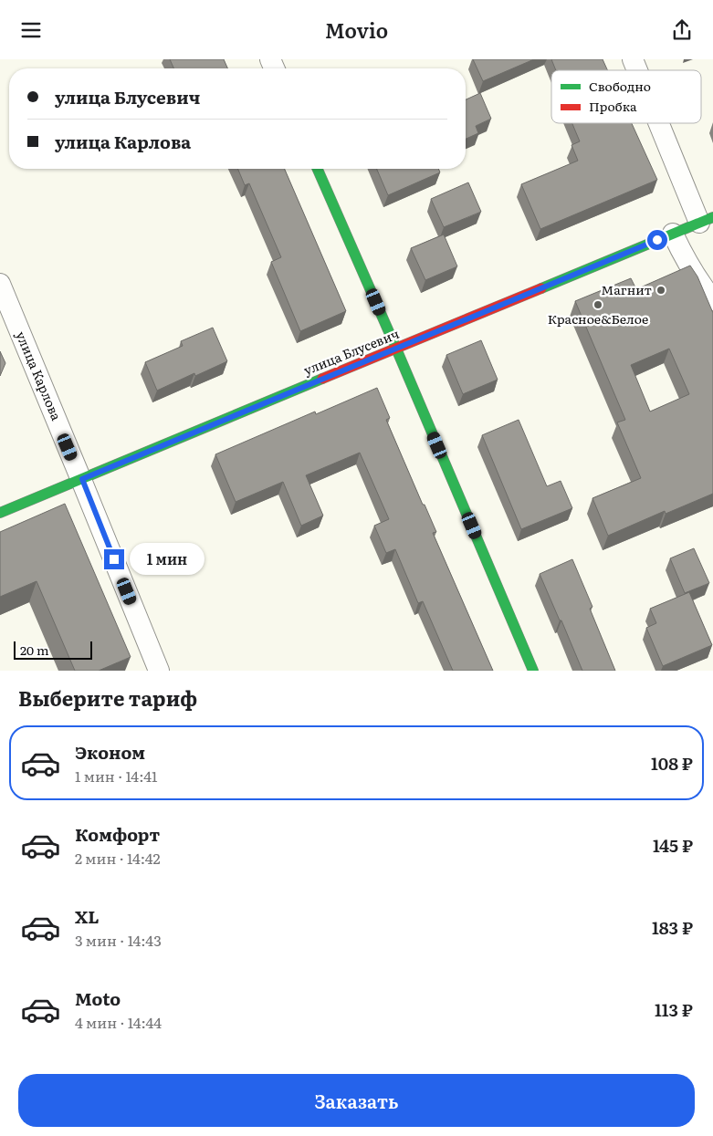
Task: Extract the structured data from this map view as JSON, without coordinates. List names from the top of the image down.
{
  "streets": {
    "main road": ["улица Блусевич"],
    "street": ["улица Карлова"]
  },
  "crossings": [
    ["улица Блусевич", "улица Карлова"]
  ],
  "places": ["Магнит", "Красное&Белое"],
  "legend": ["Свободно", "Пробка"],
  "scale_bar": "20 m",
  "page": {
    "header": "Movio",
    "banner": ["улица Блусевич", "улица Карлова"],
    "bubble": "1 мин",
    "scale": "20 m",
    "heading": "Выберите тариф",
    "list": [
      {
        "name": "Эконом",
        "note": "1 мин · 14:41",
        "value": "108 ₽"
      },
      {
        "name": "Комфорт",
        "note": "2 мин · 14:42",
        "value": "145 ₽"
      },
      {
        "name": "XL",
        "note": "3 мин · 14:43",
        "value": "183 ₽"
      },
      {
        "name": "Moto",
        "note": "4 мин · 14:44",
        "value": "113 ₽"
      }
    ],
    "buttons": "Заказать"
  }
}
